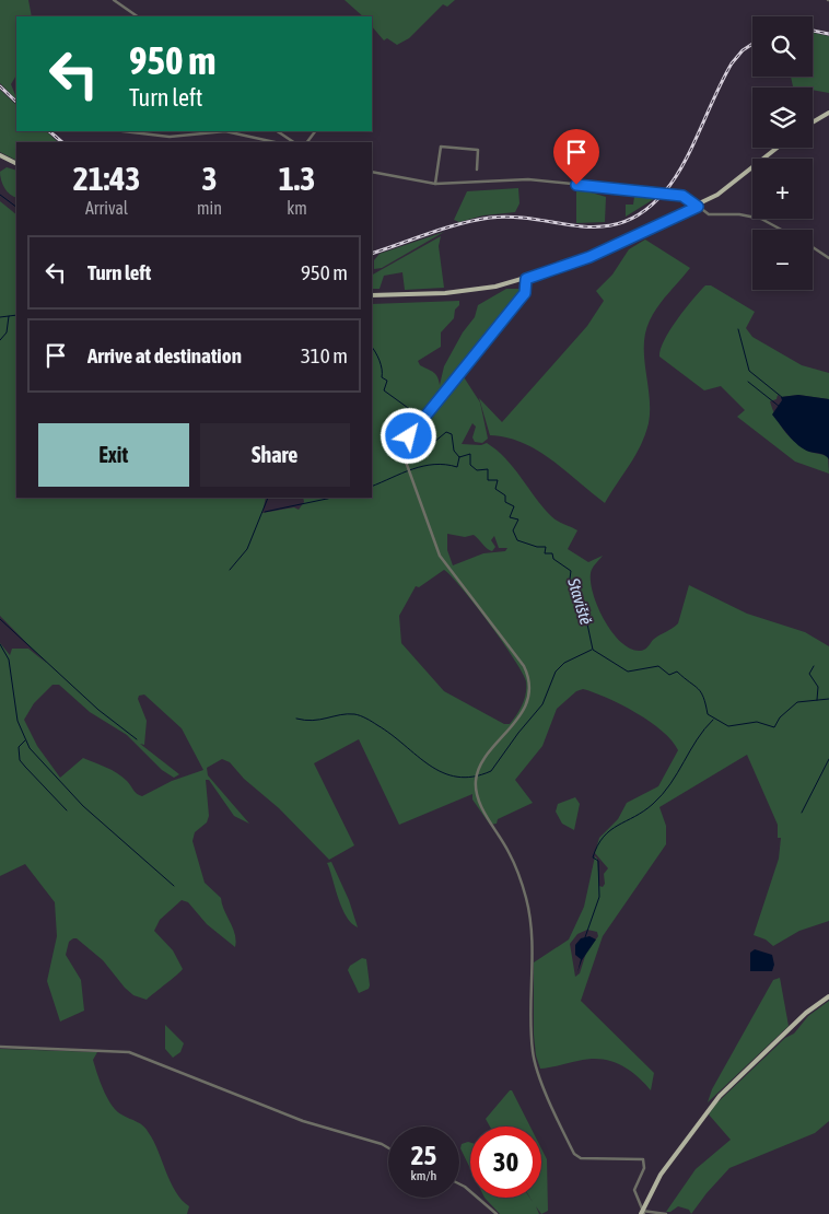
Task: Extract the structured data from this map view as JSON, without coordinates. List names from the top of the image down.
{
  "water": ["Staviště"],
  "page": {
    "map_buttons": ["+", "−"],
    "turn": ["950 m", "Turn left"],
    "eta": [
      "21:43",
      "Arrival",
      "3",
      "min",
      "1.3",
      "km"
    ],
    "list": [
      {
        "name": "Turn left",
        "value": "950 m"
      },
      {
        "name": "Arrive at destination",
        "value": "310 m"
      }
    ],
    "buttons": ["Exit", "Share"],
    "speed": "25 km/h",
    "limit": "30"
  }
}
